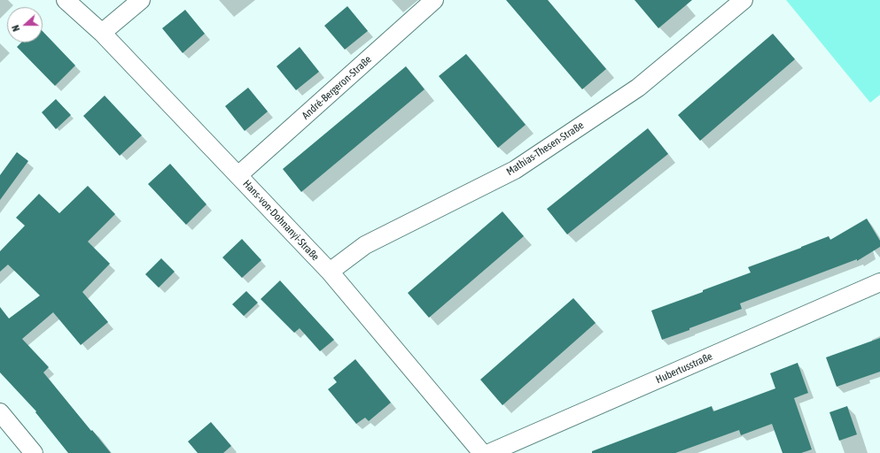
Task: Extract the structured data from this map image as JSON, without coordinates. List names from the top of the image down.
{
  "streets": {
    "street": [
      "André-Bergeron-Straße",
      "Mathias-Thesen-Straße",
      "Hans-von-Dohnanyi-Straße",
      "Hubertusstraße"
    ]
  },
  "crossings": [
    ["André-Bergeron-Straße", "Hans-von-Dohnanyi-Straße"],
    ["Mathias-Thesen-Straße", "Hans-von-Dohnanyi-Straße"]
  ],
  "north": "left"
}
